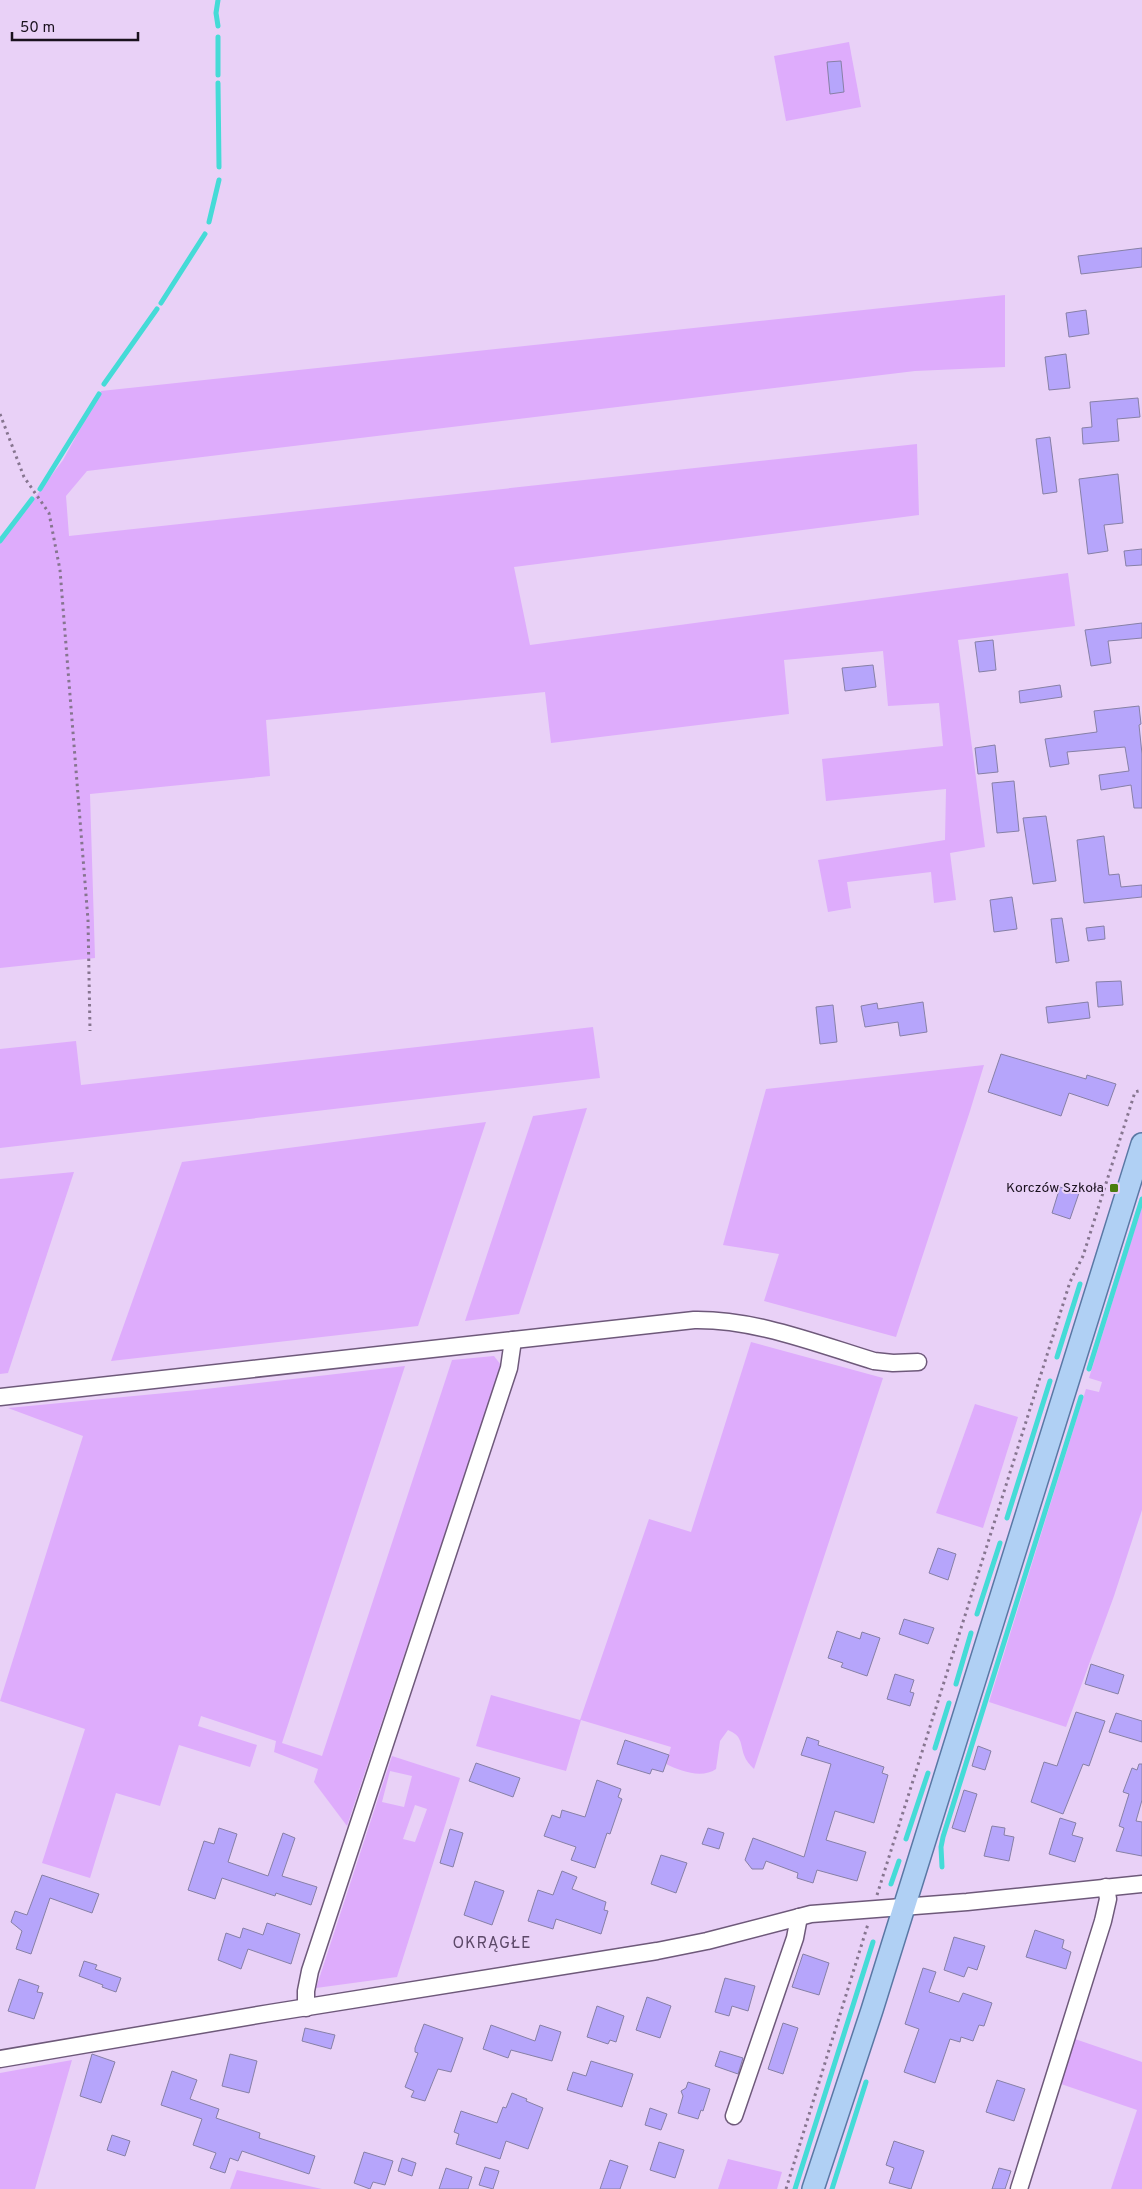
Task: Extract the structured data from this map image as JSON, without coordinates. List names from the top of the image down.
{
  "districts": ["OKRĄGŁE"],
  "places": {
    "transit": ["Korczów Szkoła"]
  },
  "scale_bar": "50 m"
}
